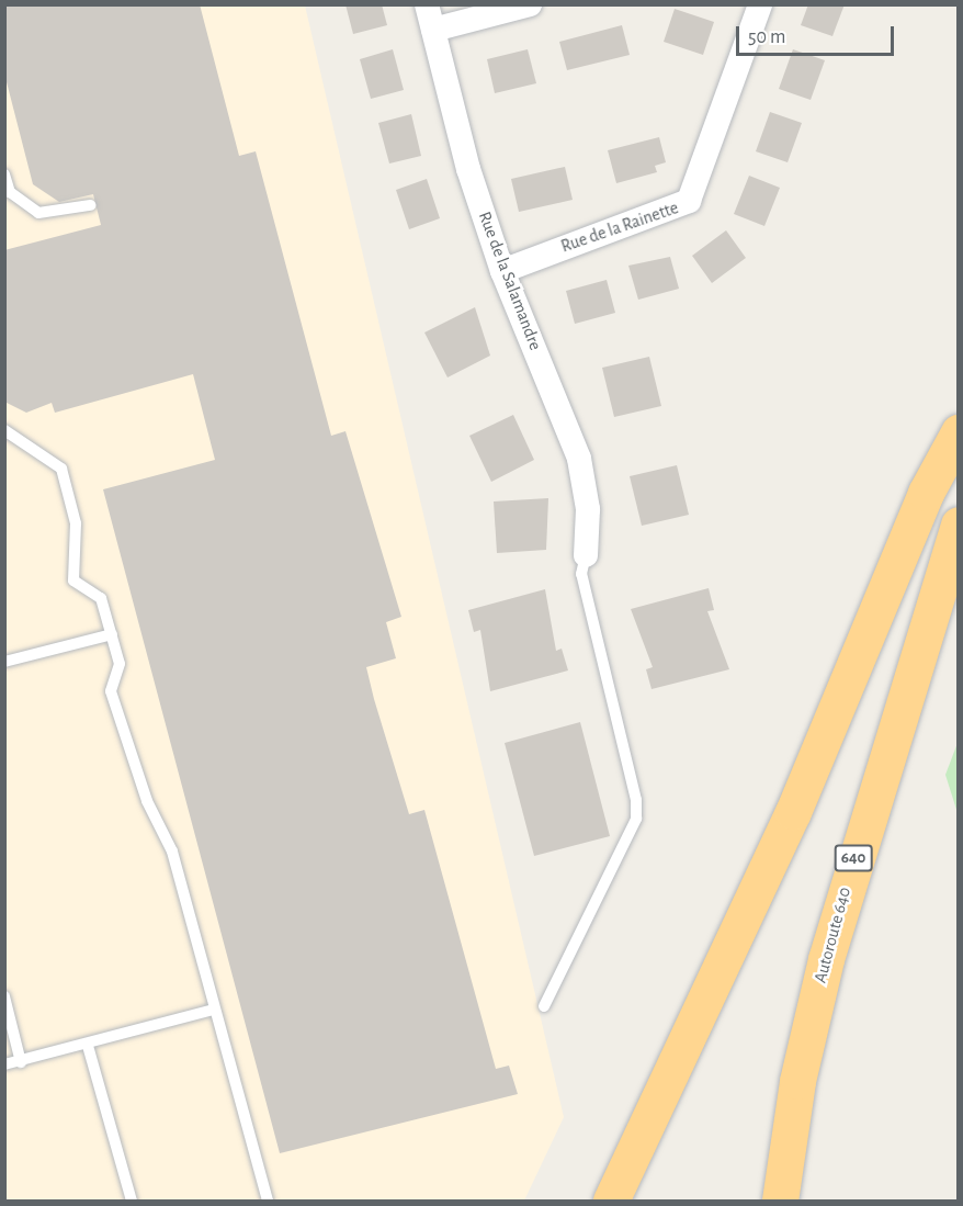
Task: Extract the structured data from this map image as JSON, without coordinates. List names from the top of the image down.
{
  "streets": {
    "highway": ["640", "Autoroute 640"],
    "street": ["Rue de la Rainette", "Rue de la Salamandre"]
  },
  "crossings": [
    ["Rue de la Rainette", "Rue de la Salamandre"]
  ],
  "scale_bar": "50 m"
}
